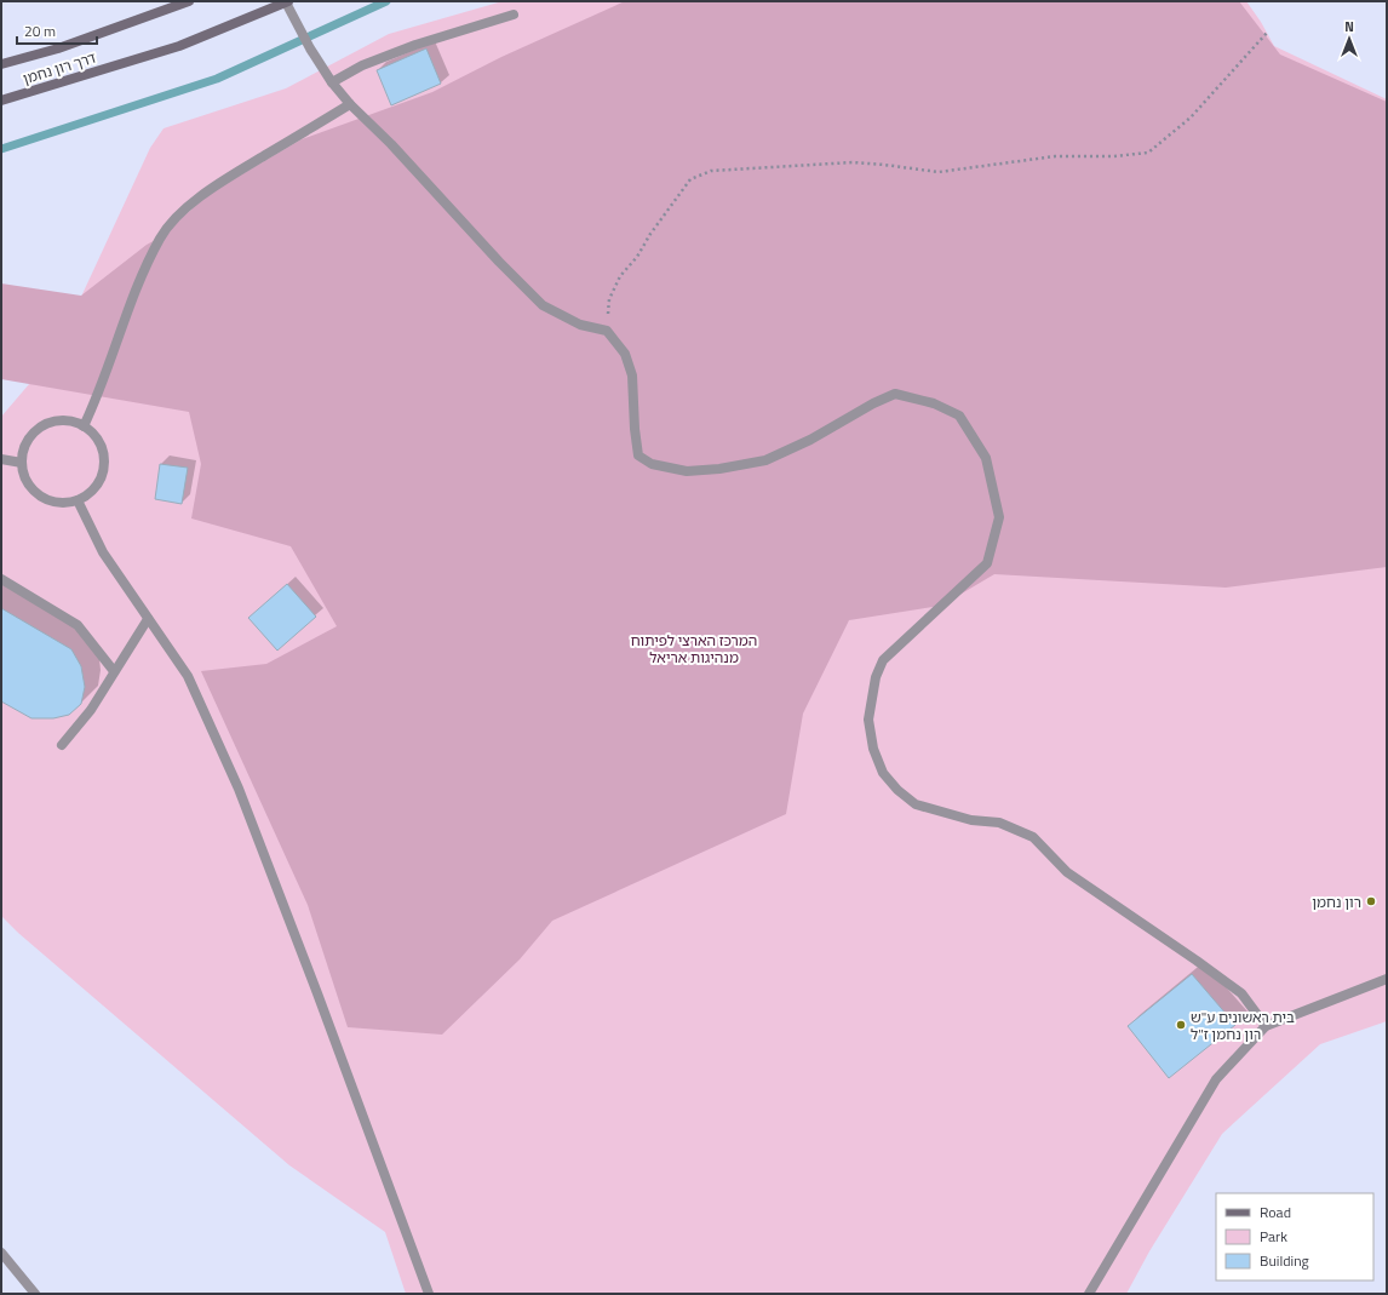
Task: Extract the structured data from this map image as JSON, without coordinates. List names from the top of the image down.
{
  "streets": {
    "main road": ["דרך רון נחמן"]
  },
  "parks": ["המרכז הארצי לפיתוח מנהיגות אריאל"],
  "places": ["רון נחמן", "בית ראשונים ע\"ש רון נחמן ז\"ל"],
  "legend": ["Road", "Park", "Building"],
  "scale_bar": "20 m",
  "north": "top"
}
